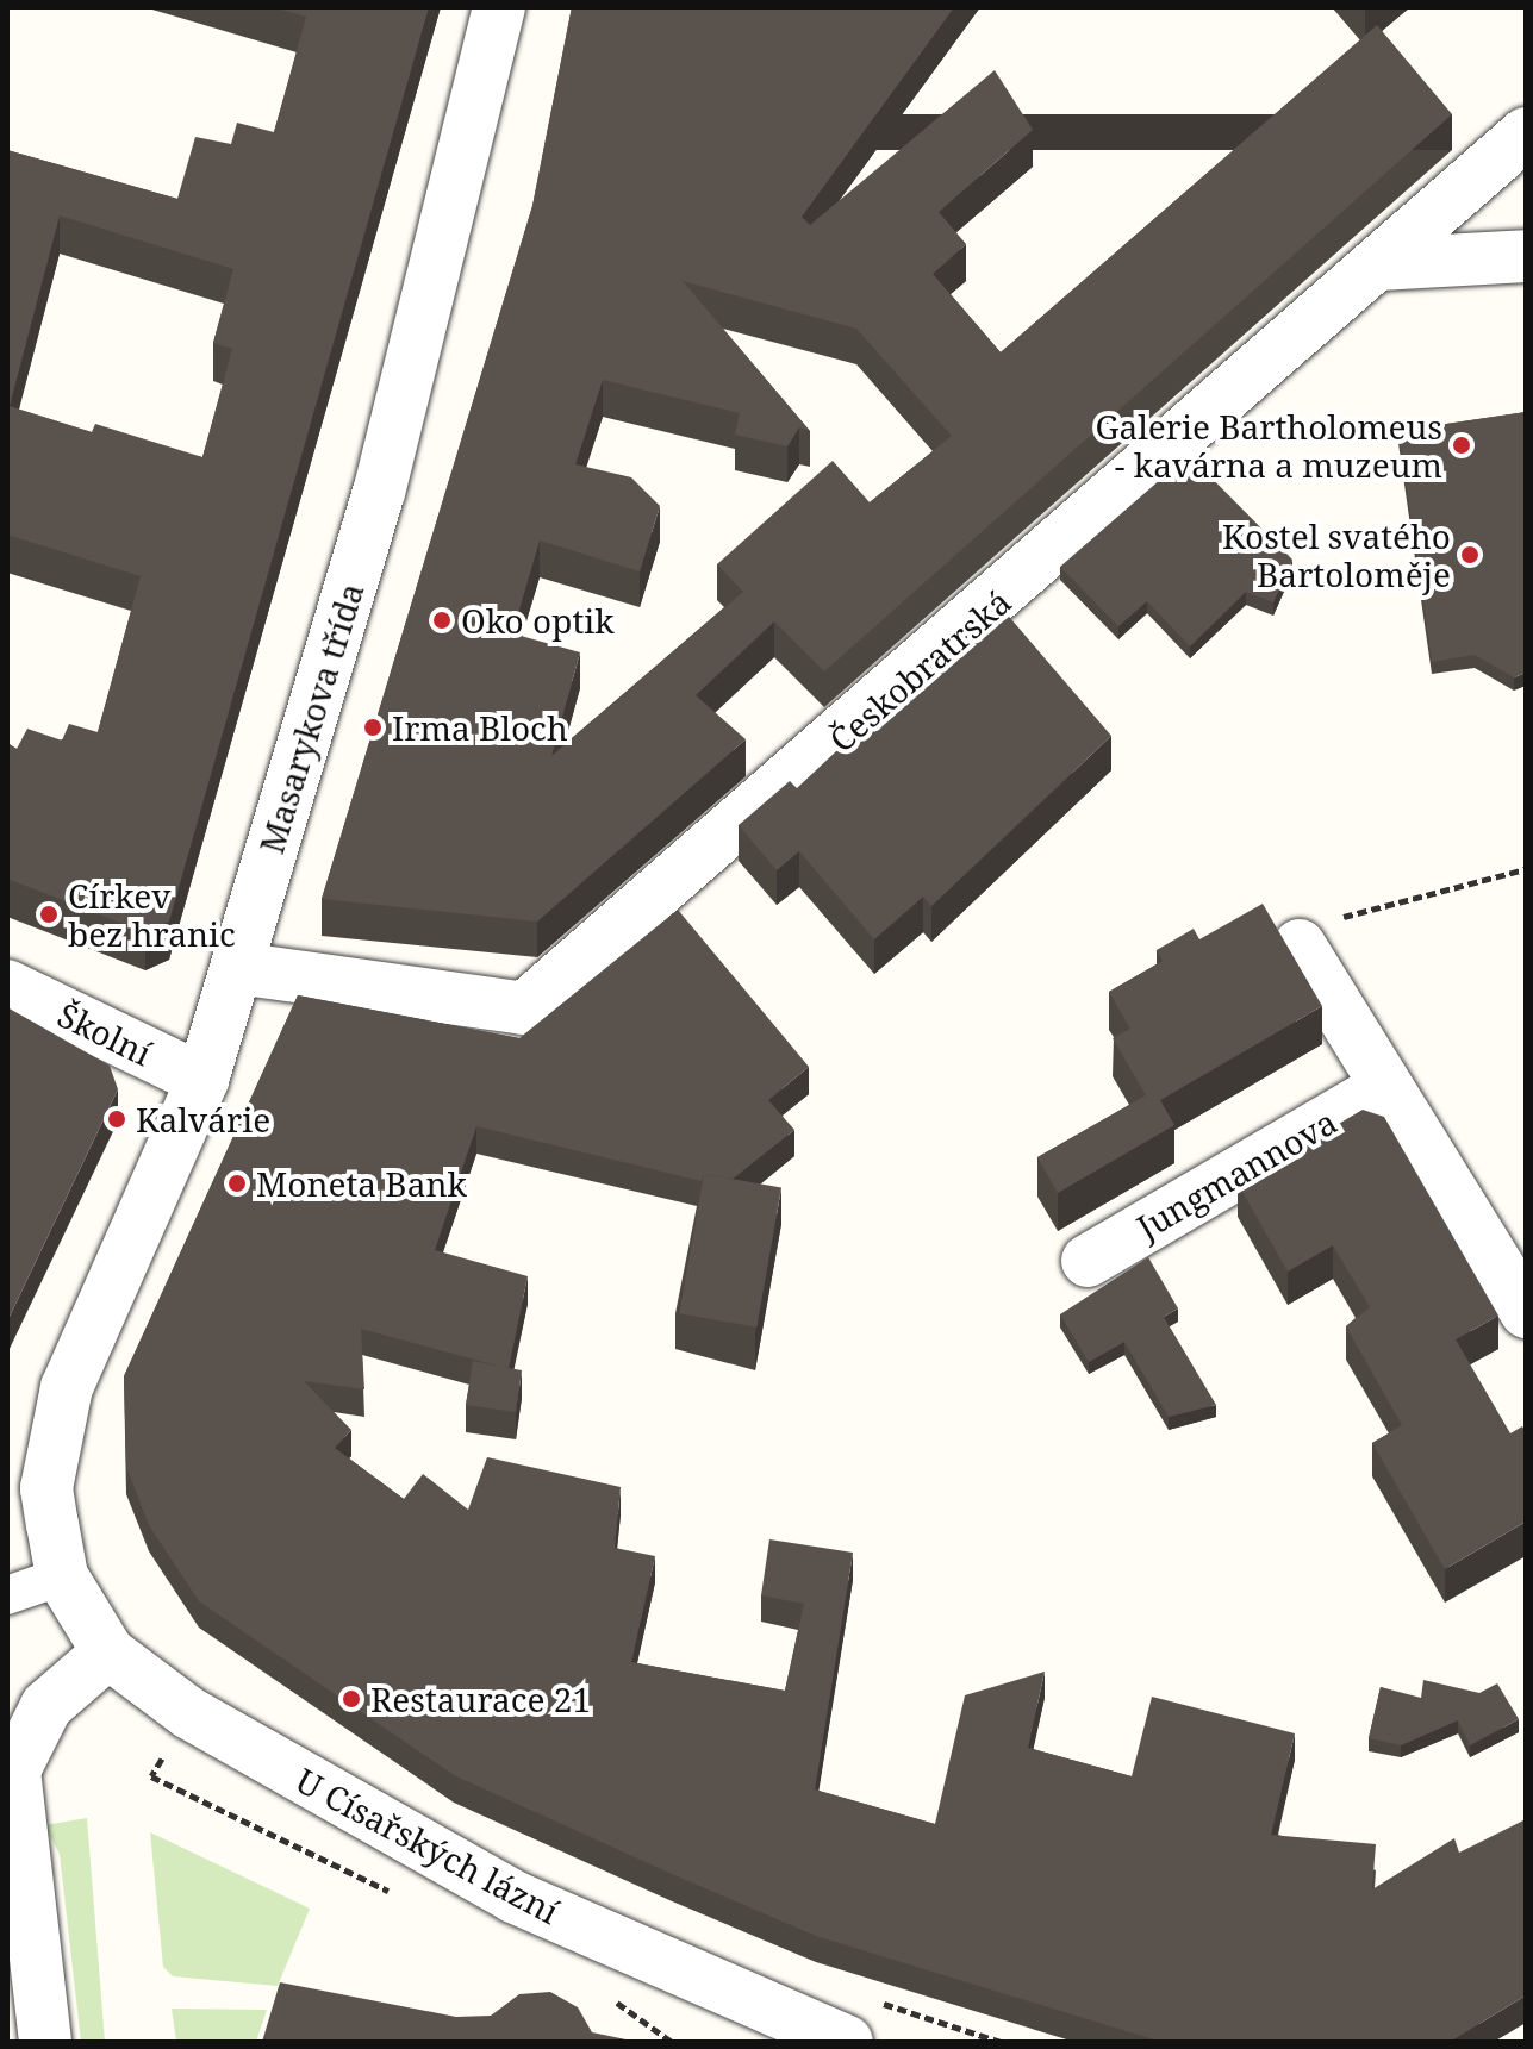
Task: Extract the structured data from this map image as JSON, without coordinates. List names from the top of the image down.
{
  "streets": {
    "street": [
      "Českobratrská",
      "Masarykova třída",
      "Školní",
      "Jungmannova",
      "U Císařských lázní"
    ]
  },
  "crossings": [
    ["Českobratrská", "Masarykova třída"],
    ["Masarykova třída", "Školní"],
    ["Masarykova třída", "U Císařských lázní"]
  ],
  "places": [
    "Galerie Bartholomeus - kavárna a muzeum",
    "Kostel svatého Bartoloměje",
    "Oko optik",
    "Irma Bloch",
    "Církev bez hranic",
    "Kalvárie",
    "Moneta Bank",
    "Restaurace 21"
  ]
}
